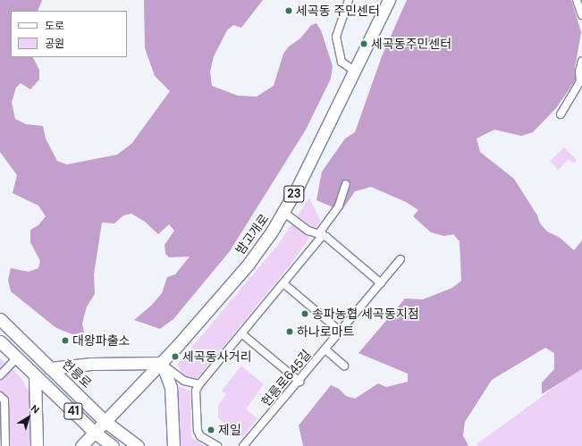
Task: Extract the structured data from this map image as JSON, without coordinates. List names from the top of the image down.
{
  "streets": {
    "main road": [
      "23",
      "밤고개로",
      "헌릉로",
      "41"
    ],
    "street": ["헌릉로645길"]
  },
  "crossings": [
    ["밤고개로", "헌릉로"],
    ["밤고개로", "41"]
  ],
  "places": [
    "세곡동 주민센터",
    "세곡동주민센터",
    "송파농협 세곡동지점",
    "하나로마트",
    "대왕파출소",
    "세곡동사거리",
    "제일"
  ],
  "legend": ["도로", "공원"],
  "north": "top right"
}
